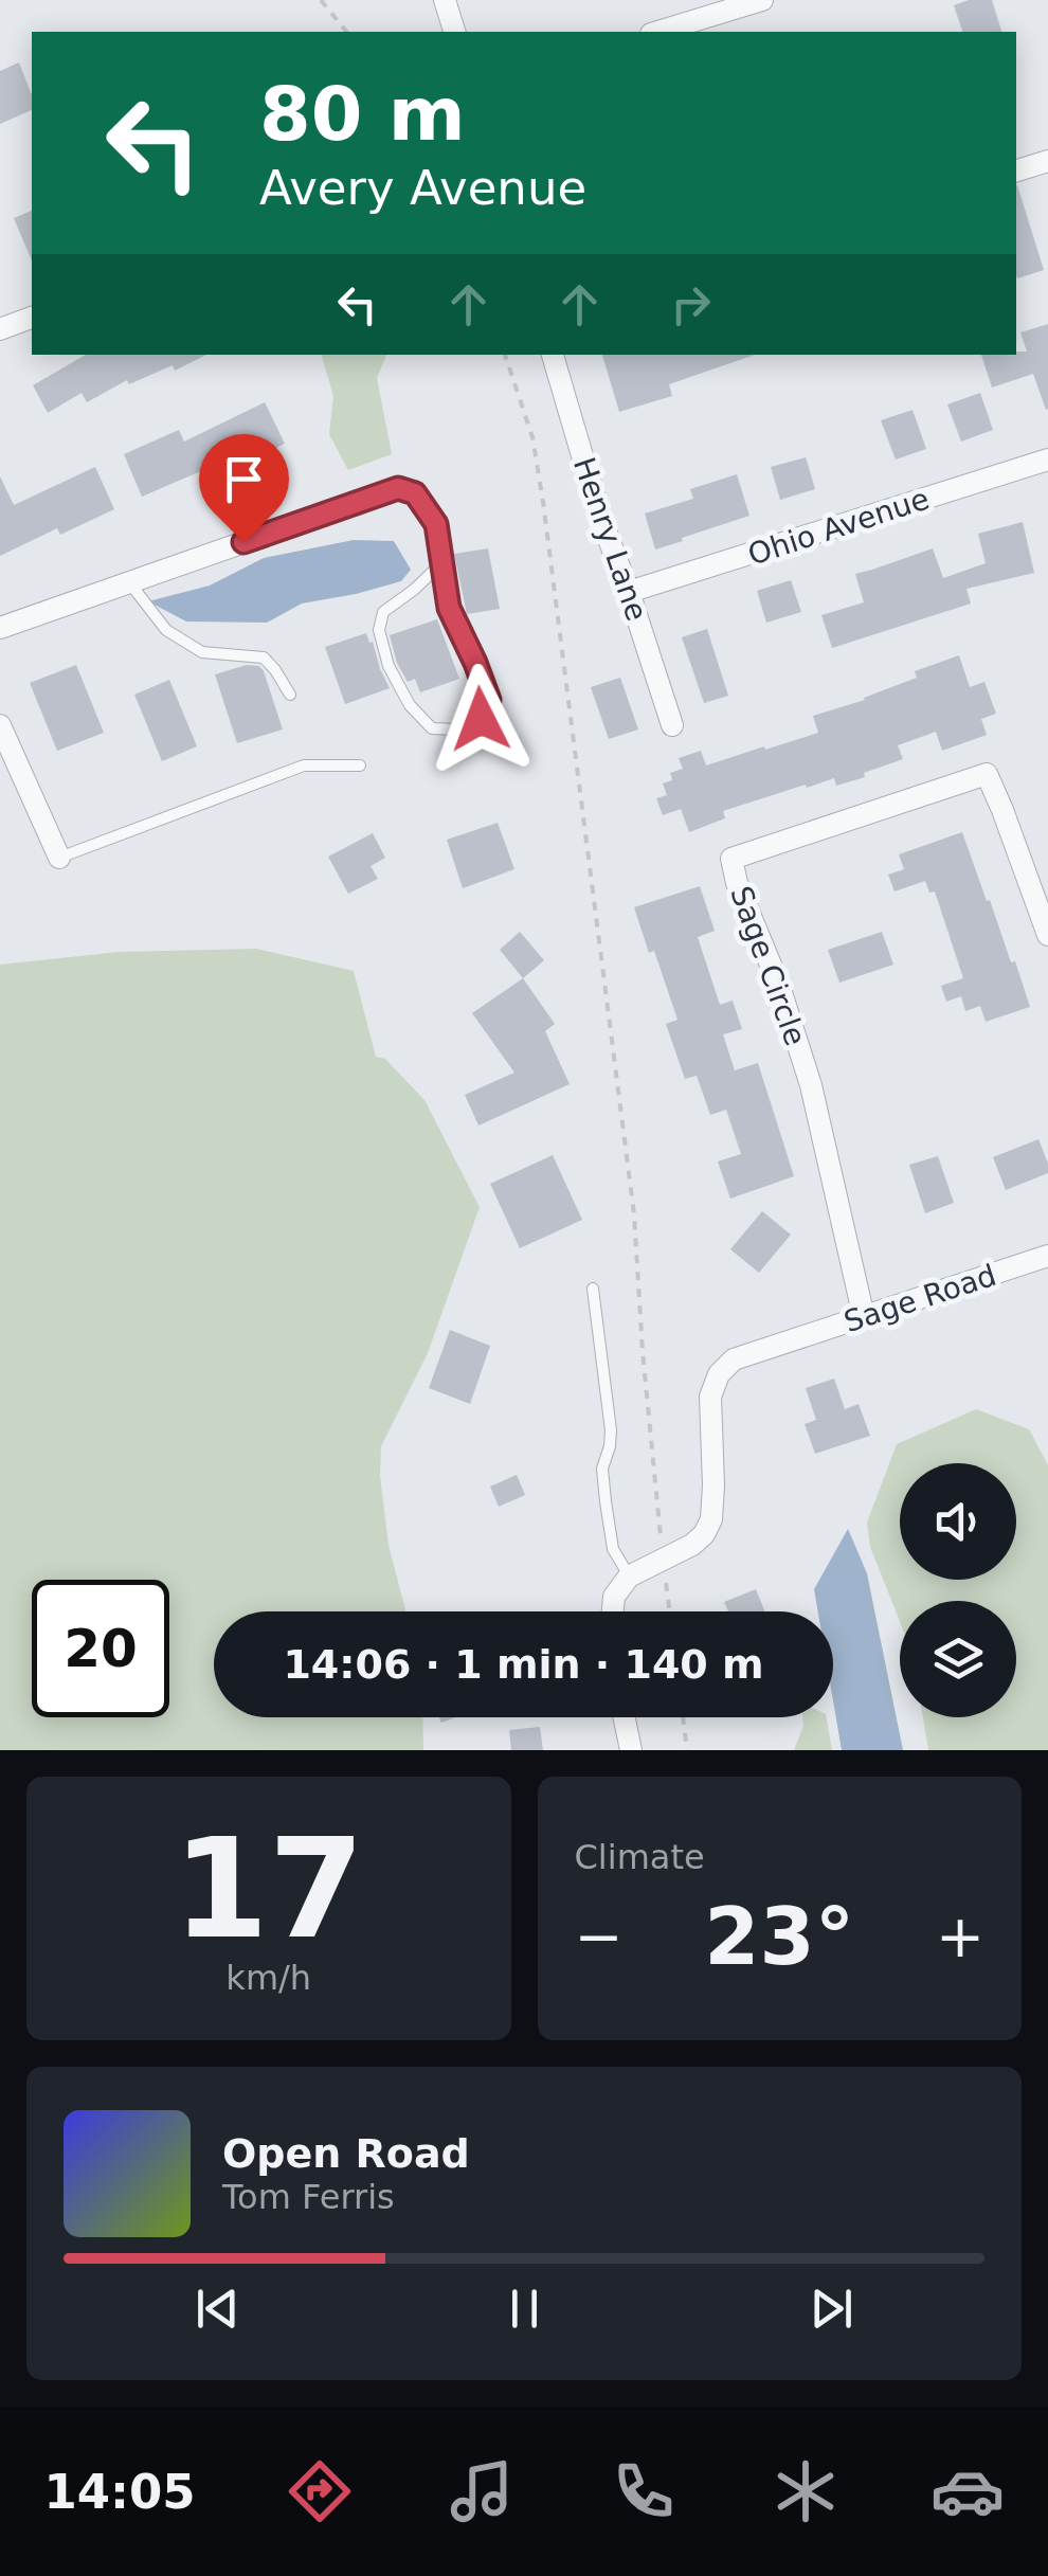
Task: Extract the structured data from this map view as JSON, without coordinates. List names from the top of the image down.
{
  "streets": {
    "street": [
      "Ohio Avenue",
      "Henry Lane",
      "Sage Circle",
      "Sage Road"
    ]
  },
  "crossings": [
    ["Ohio Avenue", "Henry Lane"],
    ["Sage Circle", "Sage Road"]
  ],
  "page": {
    "turn": ["80 m", "Avery Avenue"],
    "limit": "20",
    "trip": "14:06 · 1 min · 140 m",
    "tile": [
      ["17", "km/h"],
      "Climate"
    ],
    "heat": ["−", "23°", "+"],
    "song": ["Open Road", "Tom Ferris"],
    "tabs": "14:05"
  }
}
